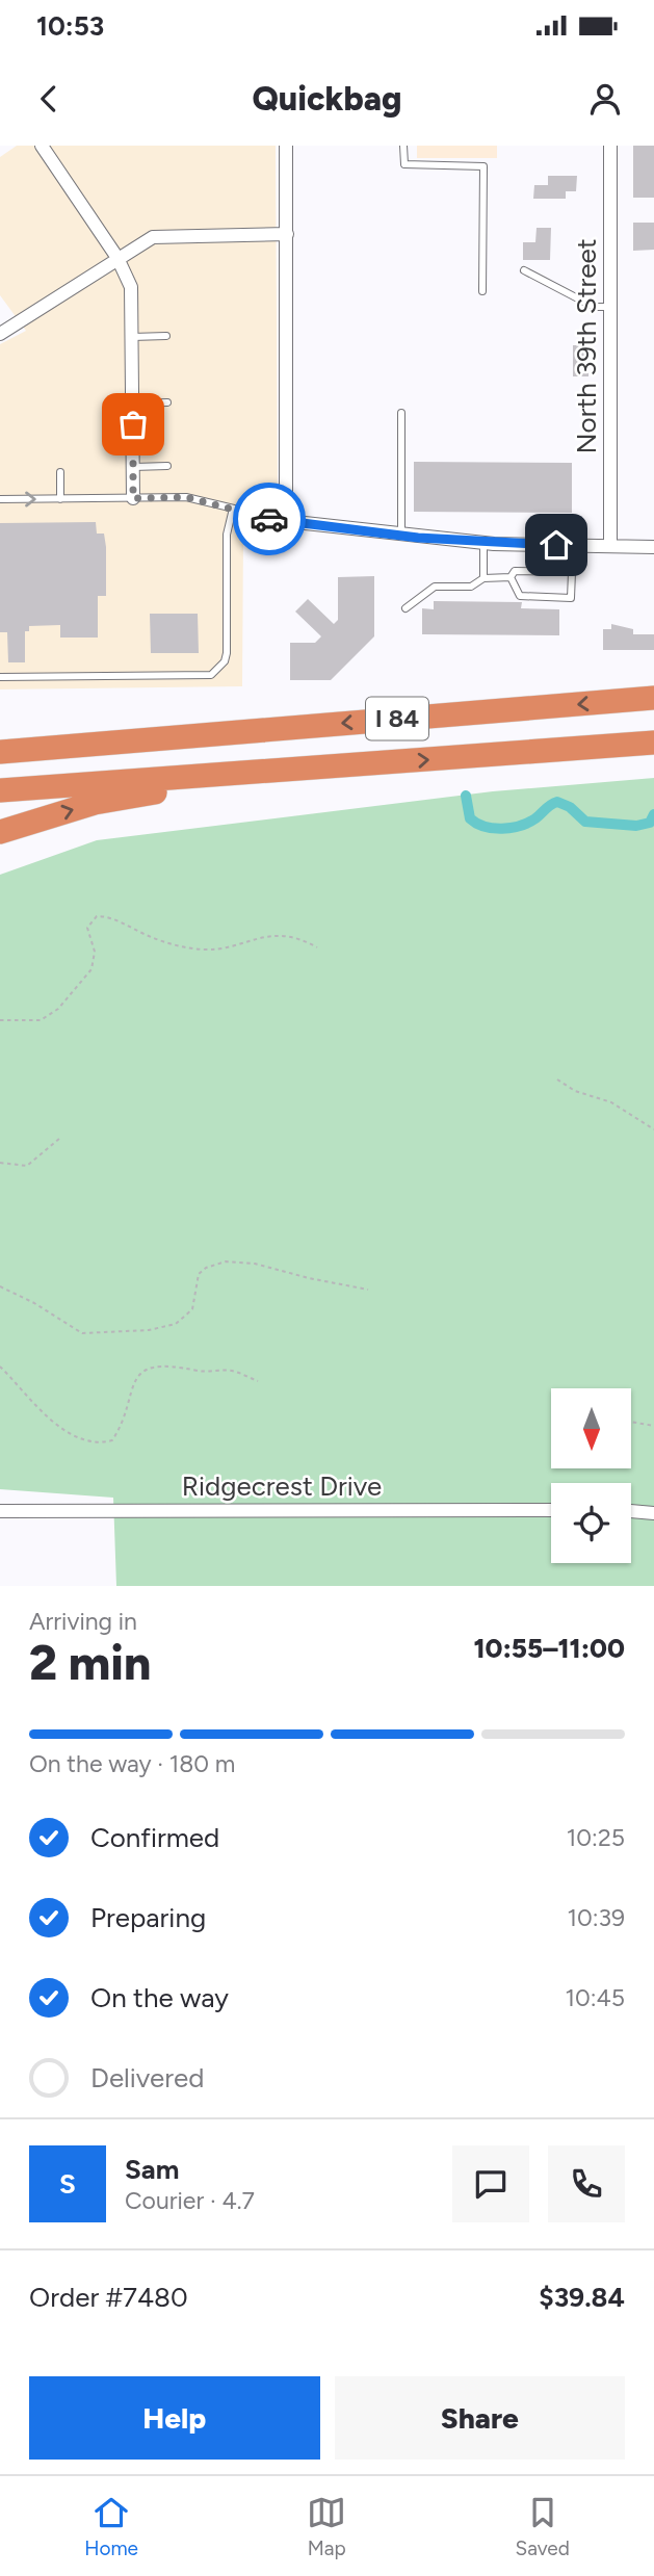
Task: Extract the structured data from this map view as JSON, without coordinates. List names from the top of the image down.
{
  "streets": {
    "highway": ["I 84"],
    "street": ["North 39th Street", "Ridgecrest Drive"]
  },
  "north": "bottom",
  "page": {
    "status": "10:53",
    "header": "Quickbag",
    "heading": ["2 min", "Arriving in", "10:55–11:00"],
    "panel": [
      "Sam",
      "Courier · 4.7",
      "Order #7480",
      "$39.84"
    ],
    "bar": "On the way · 180 m",
    "list": [
      ["Confirmed", "10:25"],
      ["Preparing", "10:39"],
      ["On the way", "10:45"],
      "Delivered"
    ],
    "round": "S",
    "buttons": ["Help", "Share"],
    "tabs": ["Home", "Map", "Saved"]
  }
}
